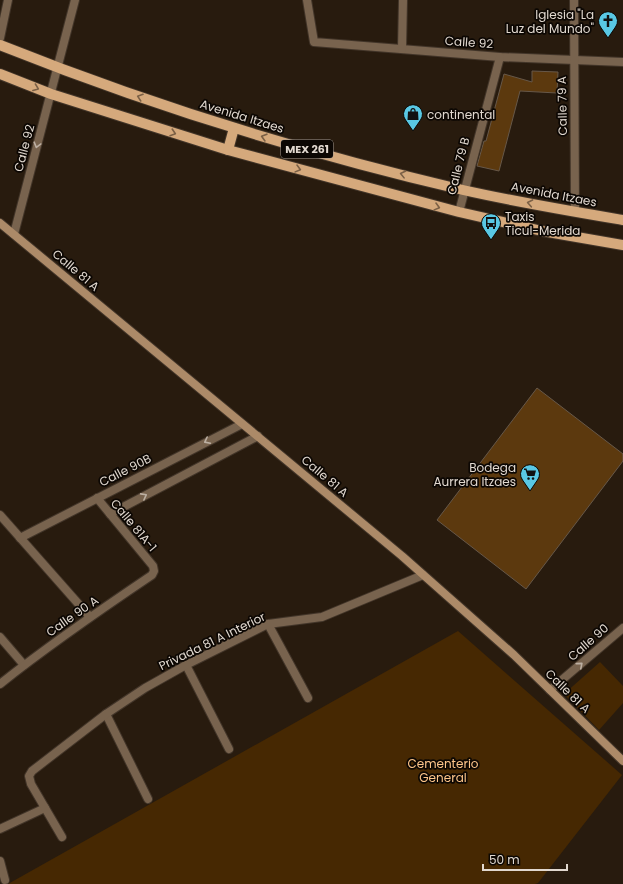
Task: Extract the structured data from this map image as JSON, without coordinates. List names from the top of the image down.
{
  "streets": {
    "main road": ["Avenida Itzaes", "MEX 261"],
    "street": [
      "Calle 92",
      "Calle 79 A",
      "Calle 79 B",
      "Calle 81 A",
      "Calle 90B",
      "Calle 81A-1",
      "Calle 90 A",
      "Privada 81 A Interior",
      "Calle 90"
    ]
  },
  "crossings": [
    ["Calle 92", "Calle 79 A"],
    ["Calle 92", "Avenida Itzaes"],
    ["Calle 92", "MEX 261"],
    ["Calle 92", "Calle 79 B"],
    ["Calle 92", "Calle 81 A"],
    ["Calle 79 A", "Avenida Itzaes"],
    ["Avenida Itzaes", "Calle 79 B"],
    ["MEX 261", "Calle 79 B"],
    ["Calle 81 A", "Calle 90B"],
    ["Calle 81 A", "Privada 81 A Interior"],
    ["Calle 81 A", "Calle 90"],
    ["Calle 90B", "Calle 81A-1"],
    ["Calle 81A-1", "Calle 90 A"]
  ],
  "one_way": ["Calle 90"],
  "parks": ["Cementerio General"],
  "places": {
    "church": ["Iglesia \"La Luz del Mundo\""],
    "shop": ["continental"],
    "bus stop": ["Taxis Ticul-Merida"],
    "supermarket": ["Bodega Aurrera Itzaes"]
  },
  "scale_bar": "50 m"
}
